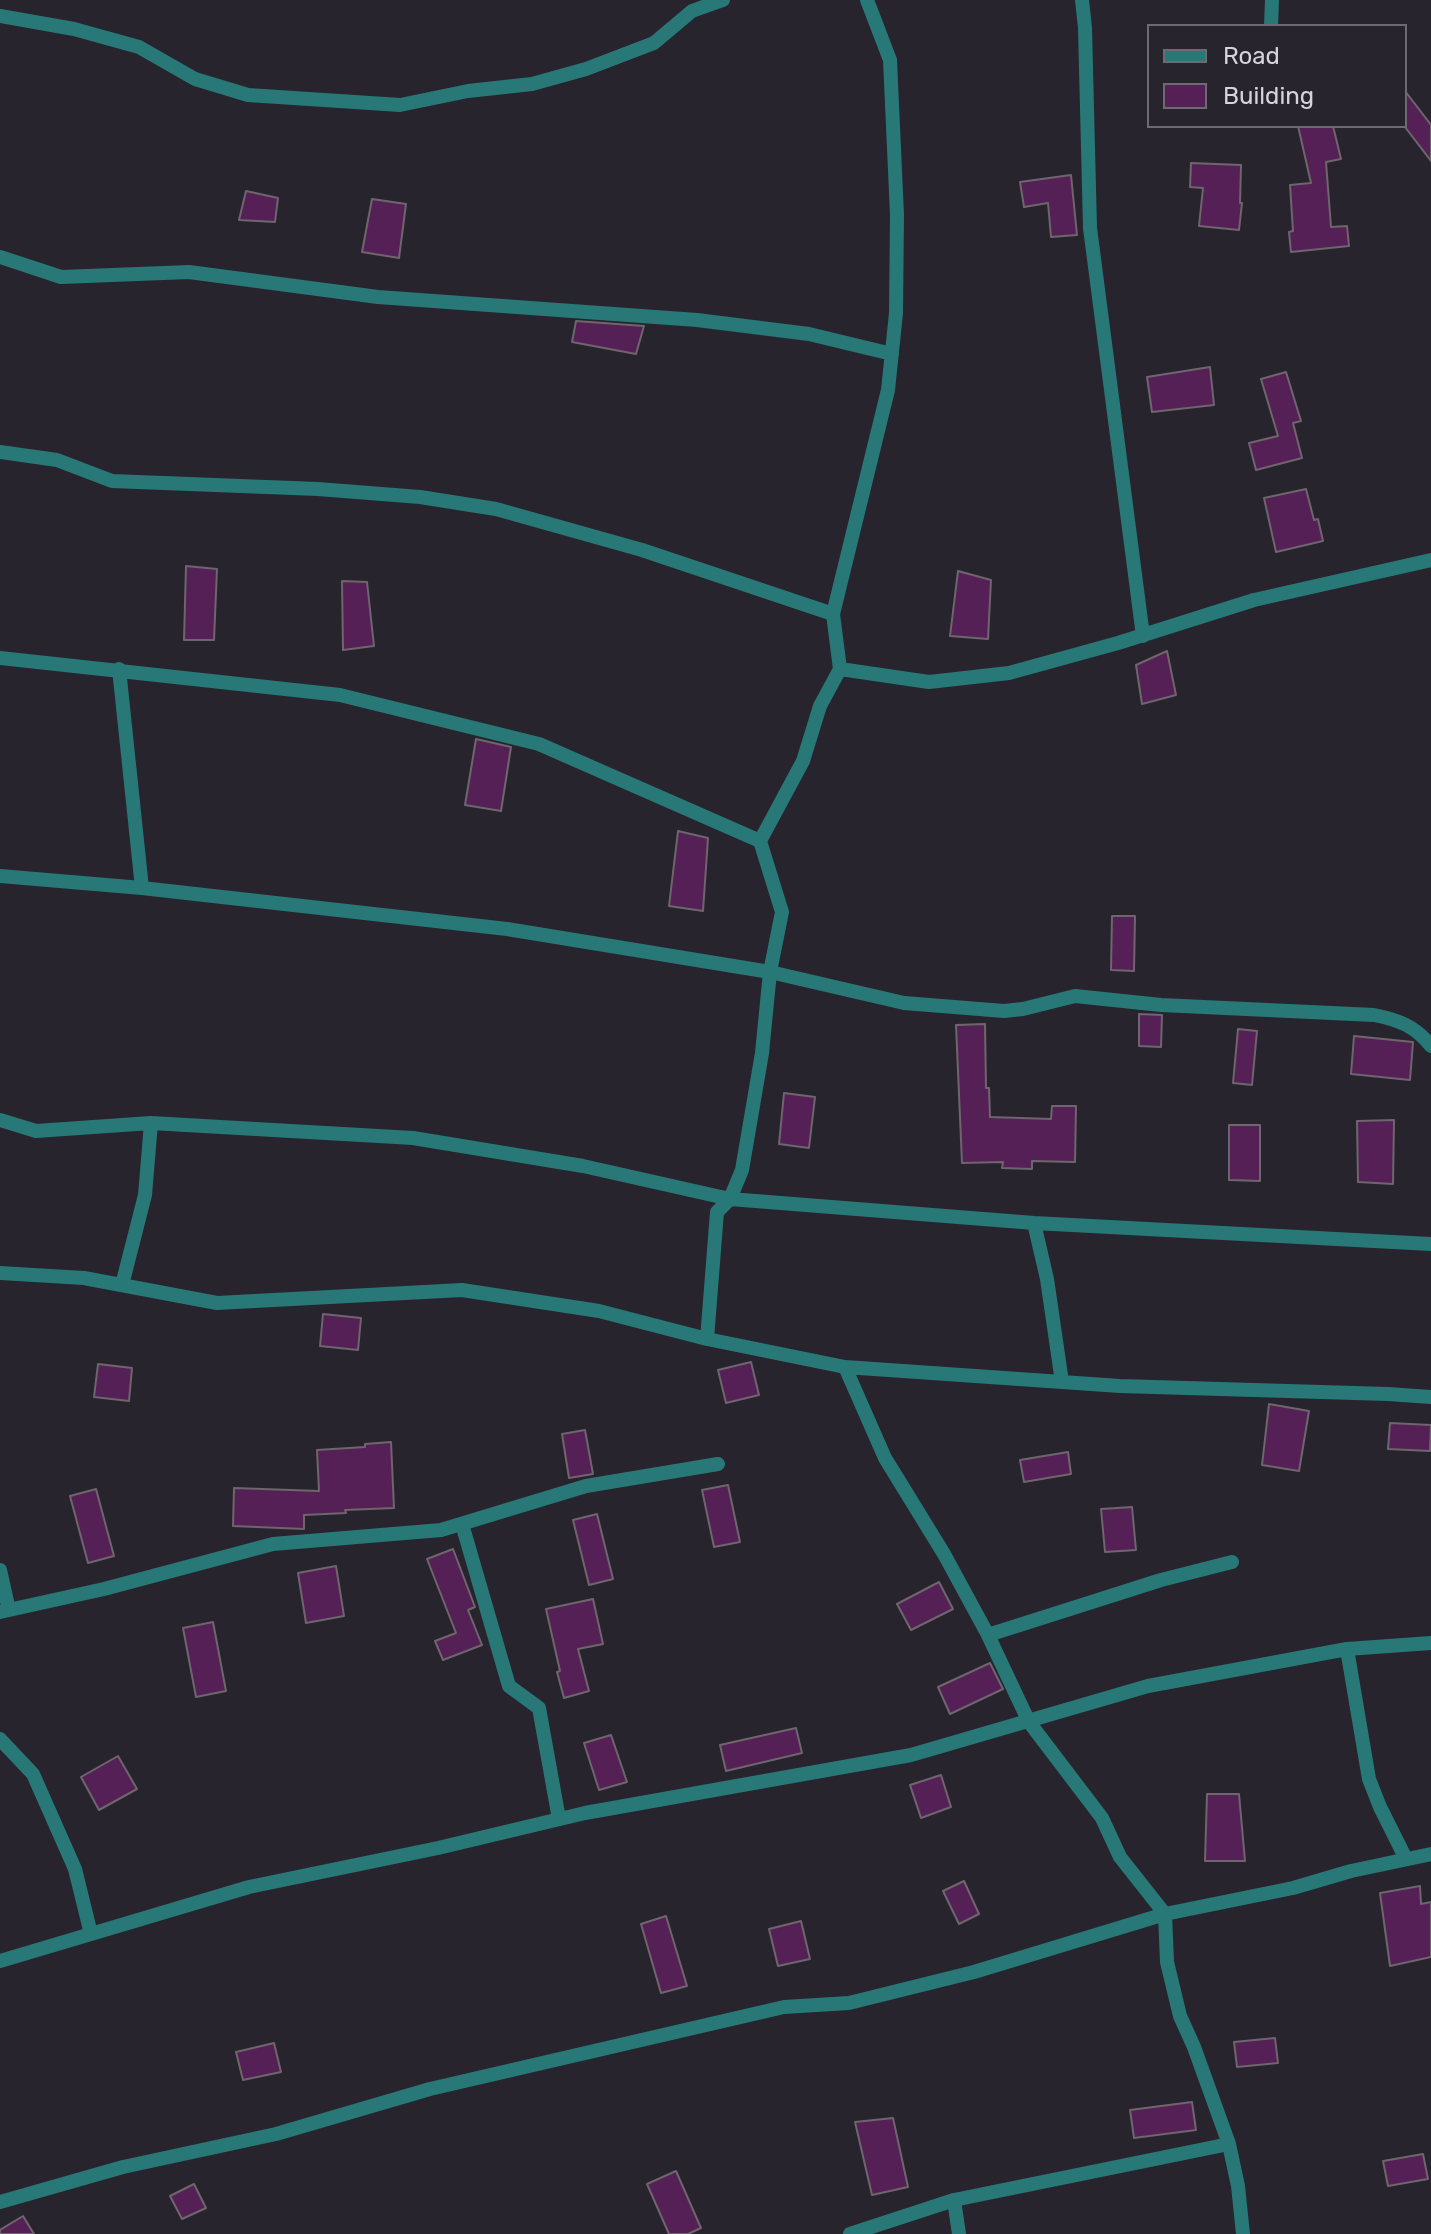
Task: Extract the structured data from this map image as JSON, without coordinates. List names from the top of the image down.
{
  "legend": ["Road", "Building"]
}
